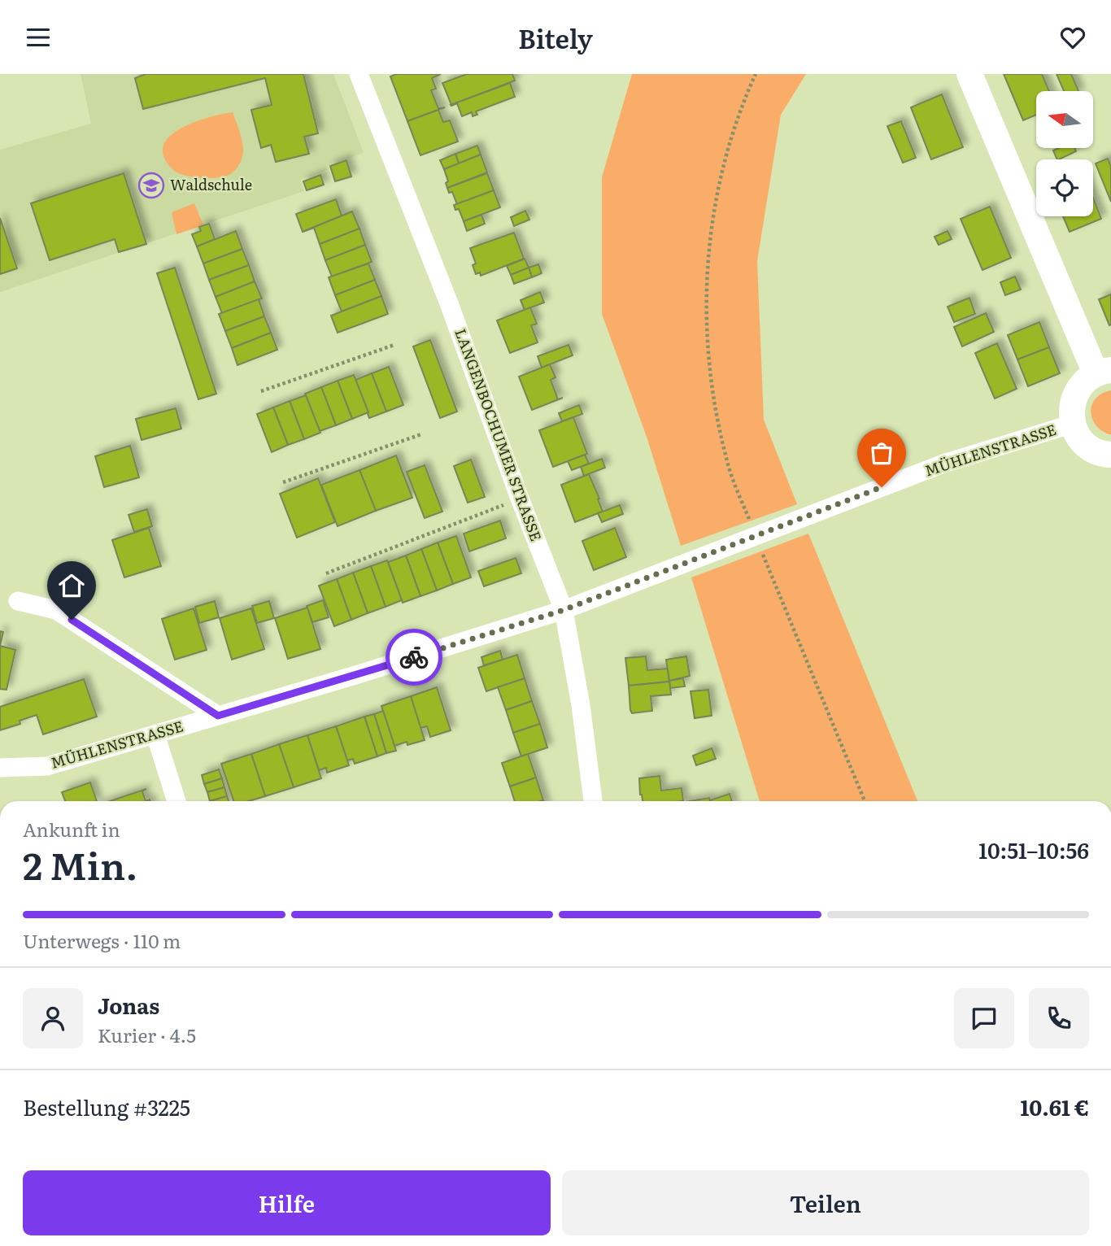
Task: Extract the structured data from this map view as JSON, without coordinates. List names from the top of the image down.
{
  "streets": {
    "street": ["LANGENBOCHUMER STRASSE", "MÜHLENSTRASSE"]
  },
  "crossings": [
    ["LANGENBOCHUMER STRASSE", "MÜHLENSTRASSE"]
  ],
  "places": {
    "school or university": ["Waldschule"]
  },
  "north": "left",
  "page": {
    "header": "Bitely",
    "heading": ["2 Min.", "Ankunft in", "10:51–10:56"],
    "panel": [
      "Jonas",
      "Kurier · 4.5",
      "Bestellung #3225",
      "10.61 €"
    ],
    "bar": "Unterwegs · 110 m",
    "buttons": ["Hilfe", "Teilen"]
  }
}
